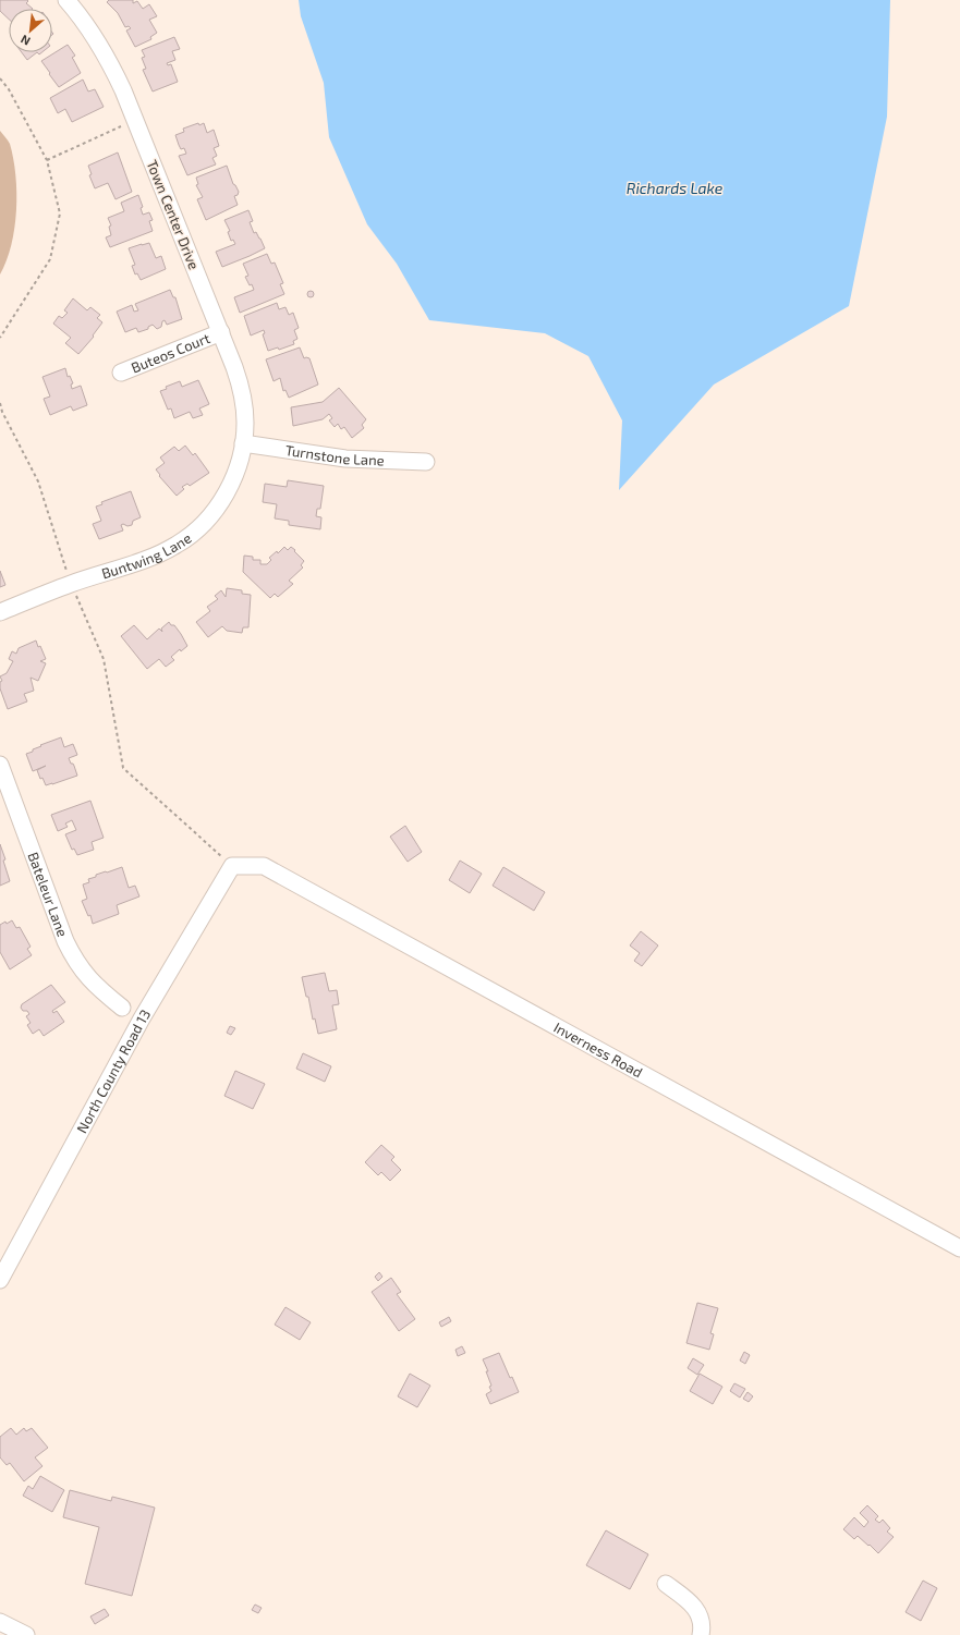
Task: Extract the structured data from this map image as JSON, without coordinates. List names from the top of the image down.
{
  "streets": {
    "street": [
      "Town Center Drive",
      "Buteos Court",
      "Turnstone Lane",
      "Buntwing Lane",
      "Bateleur Lane",
      "Inverness Road",
      "North County Road 13"
    ]
  },
  "crossings": [
    ["Town Center Drive", "Buteos Court"],
    ["Town Center Drive", "Turnstone Lane"],
    ["Town Center Drive", "Buntwing Lane"],
    ["Turnstone Lane", "Buntwing Lane"],
    ["Inverness Road", "North County Road 13"]
  ],
  "water": ["Richards Lake"],
  "north": "bottom left"
}
